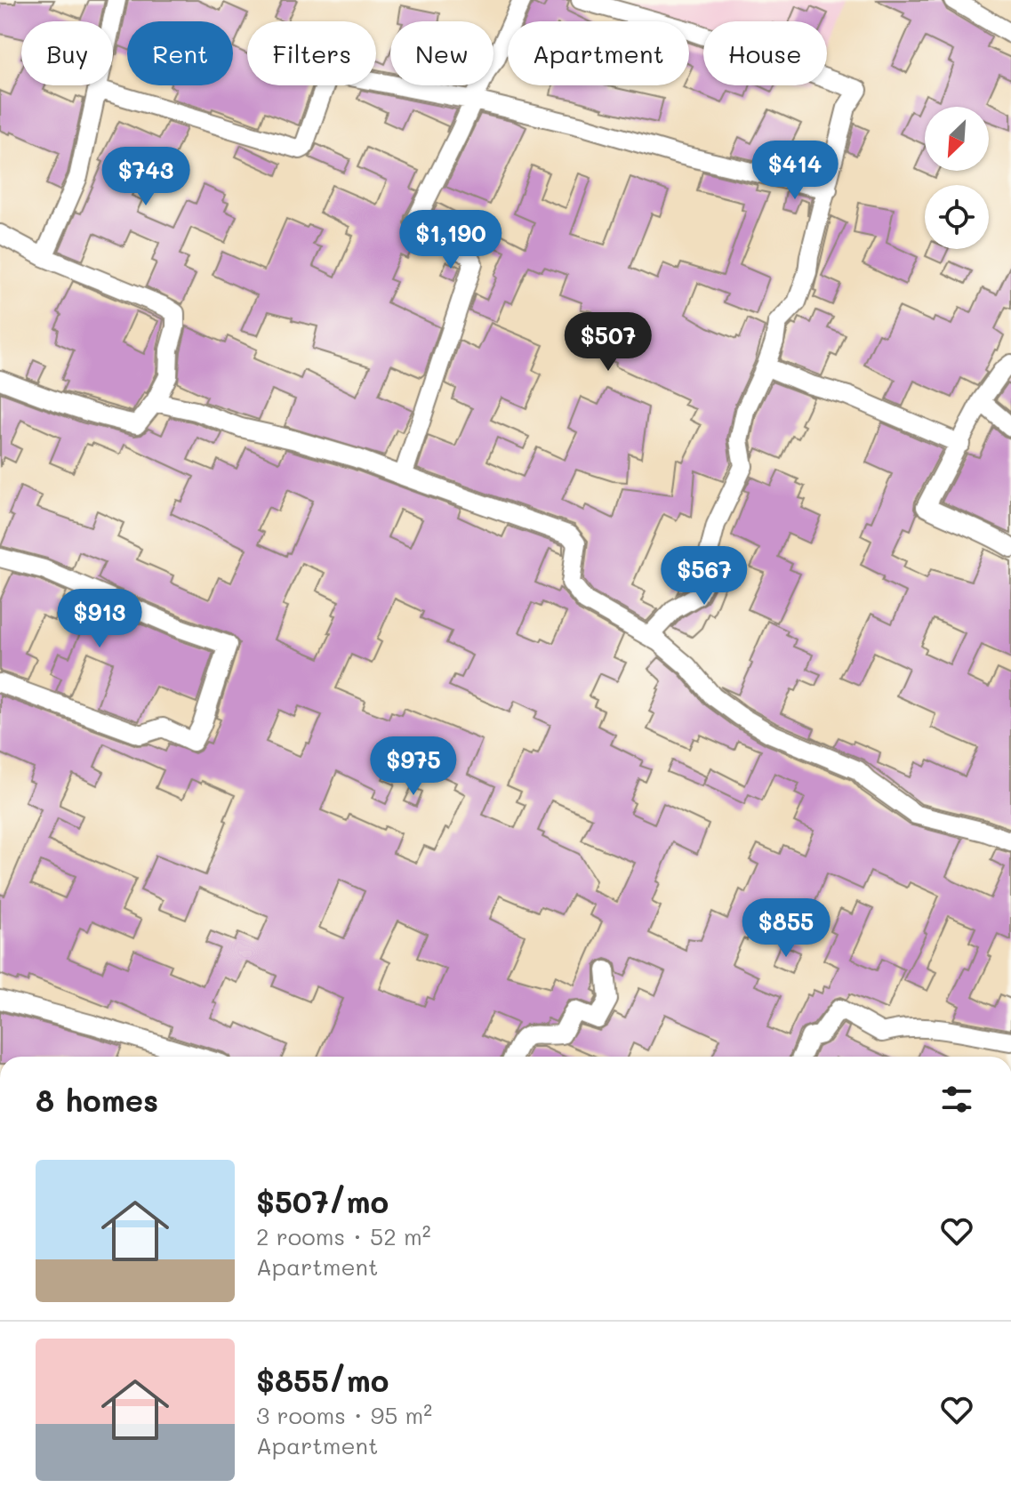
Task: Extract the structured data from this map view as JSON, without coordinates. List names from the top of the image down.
{
  "north": "bottom left",
  "page": {
    "chip": [
      "Buy",
      "Rent",
      "Filters",
      "New",
      "Apartment",
      "House"
    ],
    "price": [
      "$414",
      "$743",
      "$1,190",
      "$507",
      "$567",
      "$913",
      "$975",
      "$855"
    ],
    "heading": "8 homes",
    "list": [
      {
        "name": "$507/mo",
        "note": "2 rooms · 52 m² · Apartment"
      },
      {
        "name": "$855/mo",
        "note": "3 rooms · 95 m² · Apartment"
      }
    ]
  }
}
